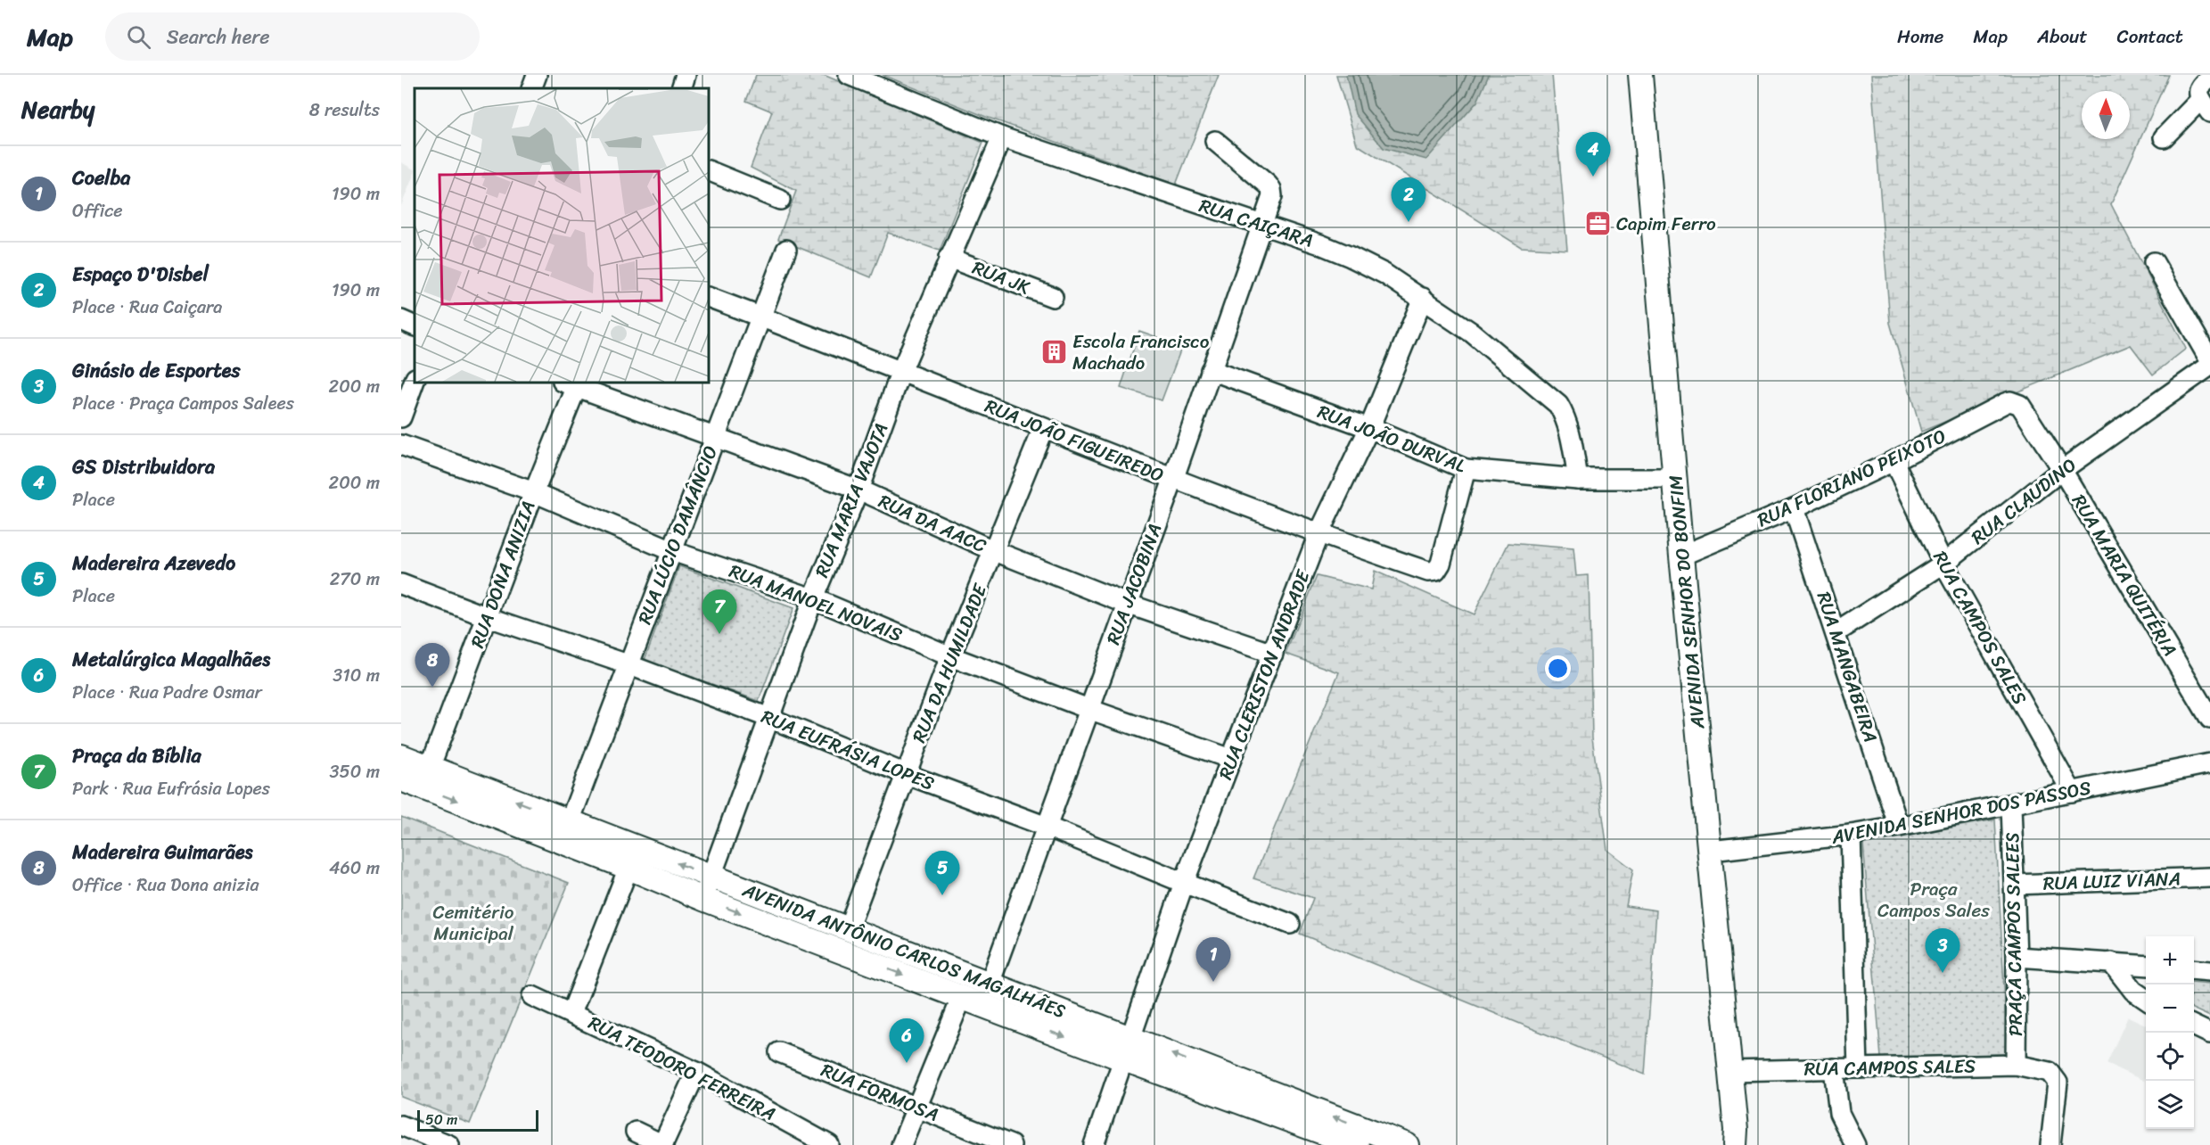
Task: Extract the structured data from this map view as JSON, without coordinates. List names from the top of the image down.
{
  "streets": {
    "main road": ["AVENIDA SENHOR DO BONFIM", "AVENIDA ANTÔNIO CARLOS MAGALHÃES"],
    "street": [
      "RUA CAIÇARA",
      "RUA JK",
      "RUA JOÃO DURVAL",
      "RUA JOÃO FIGUEIREDO",
      "RUA FLORIANO PEIXOTO",
      "RUA MARIA VAJOTA",
      "RUA CLAUDINO",
      "RUA DA AACC",
      "RUA LÚCIO DAMÂNCIO",
      "RUA DONA ANIZIA",
      "RUA MARIA QUITÉRIA",
      "RUA JACOBINA",
      "RUA MANOEL NOVAIS",
      "RUA CAMPOS SALES",
      "RUA DA HUMILDADE",
      "RUA MANGABEIRA",
      "RUA CLERISTON ANDRADE",
      "RUA EUFRÁSIA LOPES",
      "AVENIDA SENHOR DOS PASSOS",
      "RUA LUIZ VIANA",
      "PRAÇA CAMPOS SALEES",
      "RUA TEODORO FERREIRA",
      "RUA FORMOSA"
    ]
  },
  "crossings": [
    ["RUA CAIÇARA", "RUA JOÃO DURVAL"],
    ["RUA CAIÇARA", "RUA MARIA VAJOTA"],
    ["RUA CAIÇARA", "RUA JACOBINA"],
    ["RUA CAIÇARA", "RUA CLERISTON ANDRADE"],
    ["RUA JK", "RUA MARIA VAJOTA"],
    ["RUA JOÃO DURVAL", "RUA JOÃO FIGUEIREDO"],
    ["RUA JOÃO DURVAL", "RUA JACOBINA"],
    ["RUA JOÃO DURVAL", "AVENIDA SENHOR DO BONFIM"],
    ["RUA JOÃO DURVAL", "RUA CLERISTON ANDRADE"],
    ["RUA JOÃO FIGUEIREDO", "RUA MARIA VAJOTA"],
    ["RUA JOÃO FIGUEIREDO", "RUA LÚCIO DAMÂNCIO"],
    ["RUA JOÃO FIGUEIREDO", "RUA JACOBINA"],
    ["RUA JOÃO FIGUEIREDO", "RUA DA HUMILDADE"],
    ["RUA JOÃO FIGUEIREDO", "RUA CLERISTON ANDRADE"],
    ["RUA FLORIANO PEIXOTO", "RUA MARIA QUITÉRIA"],
    ["RUA FLORIANO PEIXOTO", "AVENIDA SENHOR DO BONFIM"],
    ["RUA FLORIANO PEIXOTO", "RUA CAMPOS SALES"],
    ["RUA FLORIANO PEIXOTO", "RUA MANGABEIRA"],
    ["RUA MARIA VAJOTA", "RUA DA AACC"],
    ["RUA MARIA VAJOTA", "RUA MANOEL NOVAIS"],
    ["RUA MARIA VAJOTA", "RUA EUFRÁSIA LOPES"],
    ["RUA MARIA VAJOTA", "AVENIDA ANTÔNIO CARLOS MAGALHÃES"],
    ["RUA CLAUDINO", "RUA MARIA QUITÉRIA"],
    ["RUA CLAUDINO", "RUA CAMPOS SALES"],
    ["RUA CLAUDINO", "RUA MANGABEIRA"],
    ["RUA DA AACC", "RUA LÚCIO DAMÂNCIO"],
    ["RUA DA AACC", "RUA DONA ANIZIA"],
    ["RUA DA AACC", "RUA JACOBINA"],
    ["RUA DA AACC", "RUA DA HUMILDADE"],
    ["RUA DA AACC", "RUA CLERISTON ANDRADE"],
    ["RUA LÚCIO DAMÂNCIO", "RUA MANOEL NOVAIS"],
    ["RUA LÚCIO DAMÂNCIO", "RUA EUFRÁSIA LOPES"],
    ["RUA LÚCIO DAMÂNCIO", "AVENIDA ANTÔNIO CARLOS MAGALHÃES"],
    ["RUA DONA ANIZIA", "RUA MANOEL NOVAIS"],
    ["RUA DONA ANIZIA", "RUA EUFRÁSIA LOPES"],
    ["RUA DONA ANIZIA", "AVENIDA ANTÔNIO CARLOS MAGALHÃES"],
    ["RUA JACOBINA", "RUA MANOEL NOVAIS"],
    ["RUA JACOBINA", "RUA EUFRÁSIA LOPES"],
    ["RUA JACOBINA", "AVENIDA ANTÔNIO CARLOS MAGALHÃES"],
    ["AVENIDA SENHOR DO BONFIM", "RUA CAMPOS SALES"],
    ["AVENIDA SENHOR DO BONFIM", "AVENIDA SENHOR DOS PASSOS"],
    ["RUA MANOEL NOVAIS", "RUA DA HUMILDADE"],
    ["RUA MANOEL NOVAIS", "RUA CLERISTON ANDRADE"],
    ["RUA CAMPOS SALES", "AVENIDA SENHOR DOS PASSOS"],
    ["RUA CAMPOS SALES", "PRAÇA CAMPOS SALEES"],
    ["RUA DA HUMILDADE", "RUA EUFRÁSIA LOPES"],
    ["RUA DA HUMILDADE", "AVENIDA ANTÔNIO CARLOS MAGALHÃES"],
    ["RUA MANGABEIRA", "AVENIDA SENHOR DOS PASSOS"],
    ["RUA CLERISTON ANDRADE", "RUA EUFRÁSIA LOPES"],
    ["RUA CLERISTON ANDRADE", "AVENIDA ANTÔNIO CARLOS MAGALHÃES"],
    ["AVENIDA SENHOR DOS PASSOS", "PRAÇA CAMPOS SALEES"],
    ["RUA LUIZ VIANA", "PRAÇA CAMPOS SALEES"]
  ],
  "parks": ["Praça Campos Sales", "Cemitério Municipal"],
  "places": {
    "office": ["Capim Ferro"],
    "building": ["Escola Francisco Machado"]
  },
  "scale_bar": "50 m",
  "north": "top",
  "page": {
    "header": "Map",
    "search": "Search here",
    "nav": [
      "Home",
      "Map",
      "About",
      "Contact"
    ],
    "heading": ["Nearby", "8 results"],
    "pins": [
      "4",
      "2",
      "7",
      "8",
      "5",
      "3",
      "1",
      "6"
    ],
    "list": [
      {
        "mark": "1",
        "name": "Coelba",
        "note": "Office",
        "value": "190 m"
      },
      {
        "mark": "2",
        "name": "Espaço D'Disbel",
        "note": "Place · Rua Caiçara",
        "value": "190 m"
      },
      {
        "mark": "3",
        "name": "Ginásio de Esportes",
        "note": "Place · Praça Campos Salees",
        "value": "200 m"
      },
      {
        "mark": "4",
        "name": "GS Distribuidora",
        "note": "Place",
        "value": "200 m"
      },
      {
        "mark": "5",
        "name": "Madereira Azevedo",
        "note": "Place",
        "value": "270 m"
      },
      {
        "mark": "6",
        "name": "Metalúrgica Magalhães",
        "note": "Place · Rua Padre Osmar",
        "value": "310 m"
      },
      {
        "mark": "7",
        "name": "Praça da Bíblia",
        "note": "Park · Rua Eufrásia Lopes",
        "value": "350 m"
      },
      {
        "mark": "8",
        "name": "Madereira Guimarães",
        "note": "Office · Rua Dona anizia",
        "value": "460 m"
      }
    ],
    "map_buttons": ["+", "−"],
    "scale": "50 m"
  }
}
